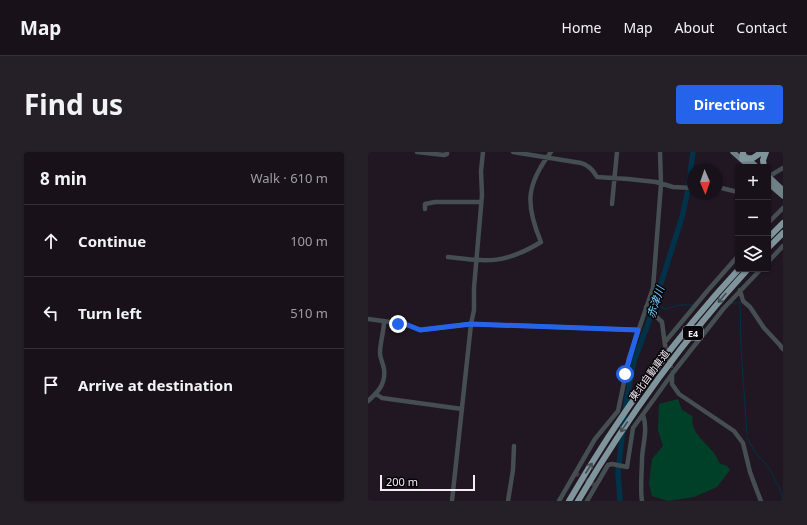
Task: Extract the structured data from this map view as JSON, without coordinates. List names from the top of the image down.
{
  "streets": {
    "highway": ["E4", "東北自動車道"]
  },
  "water": ["赤津川"],
  "scale_bar": "200 m",
  "north": "bottom",
  "page": {
    "header": "Map",
    "nav": [
      "Home",
      "Map",
      "About",
      "Contact"
    ],
    "title": "Find us",
    "buttons": "Directions",
    "heading": ["8 min", "Walk · 610 m"],
    "map_buttons": ["+", "−"],
    "list": [
      ["Continue", "100 m"],
      ["Turn left", "510 m"],
      "Arrive at destination"
    ],
    "scale": "200 m"
  }
}
